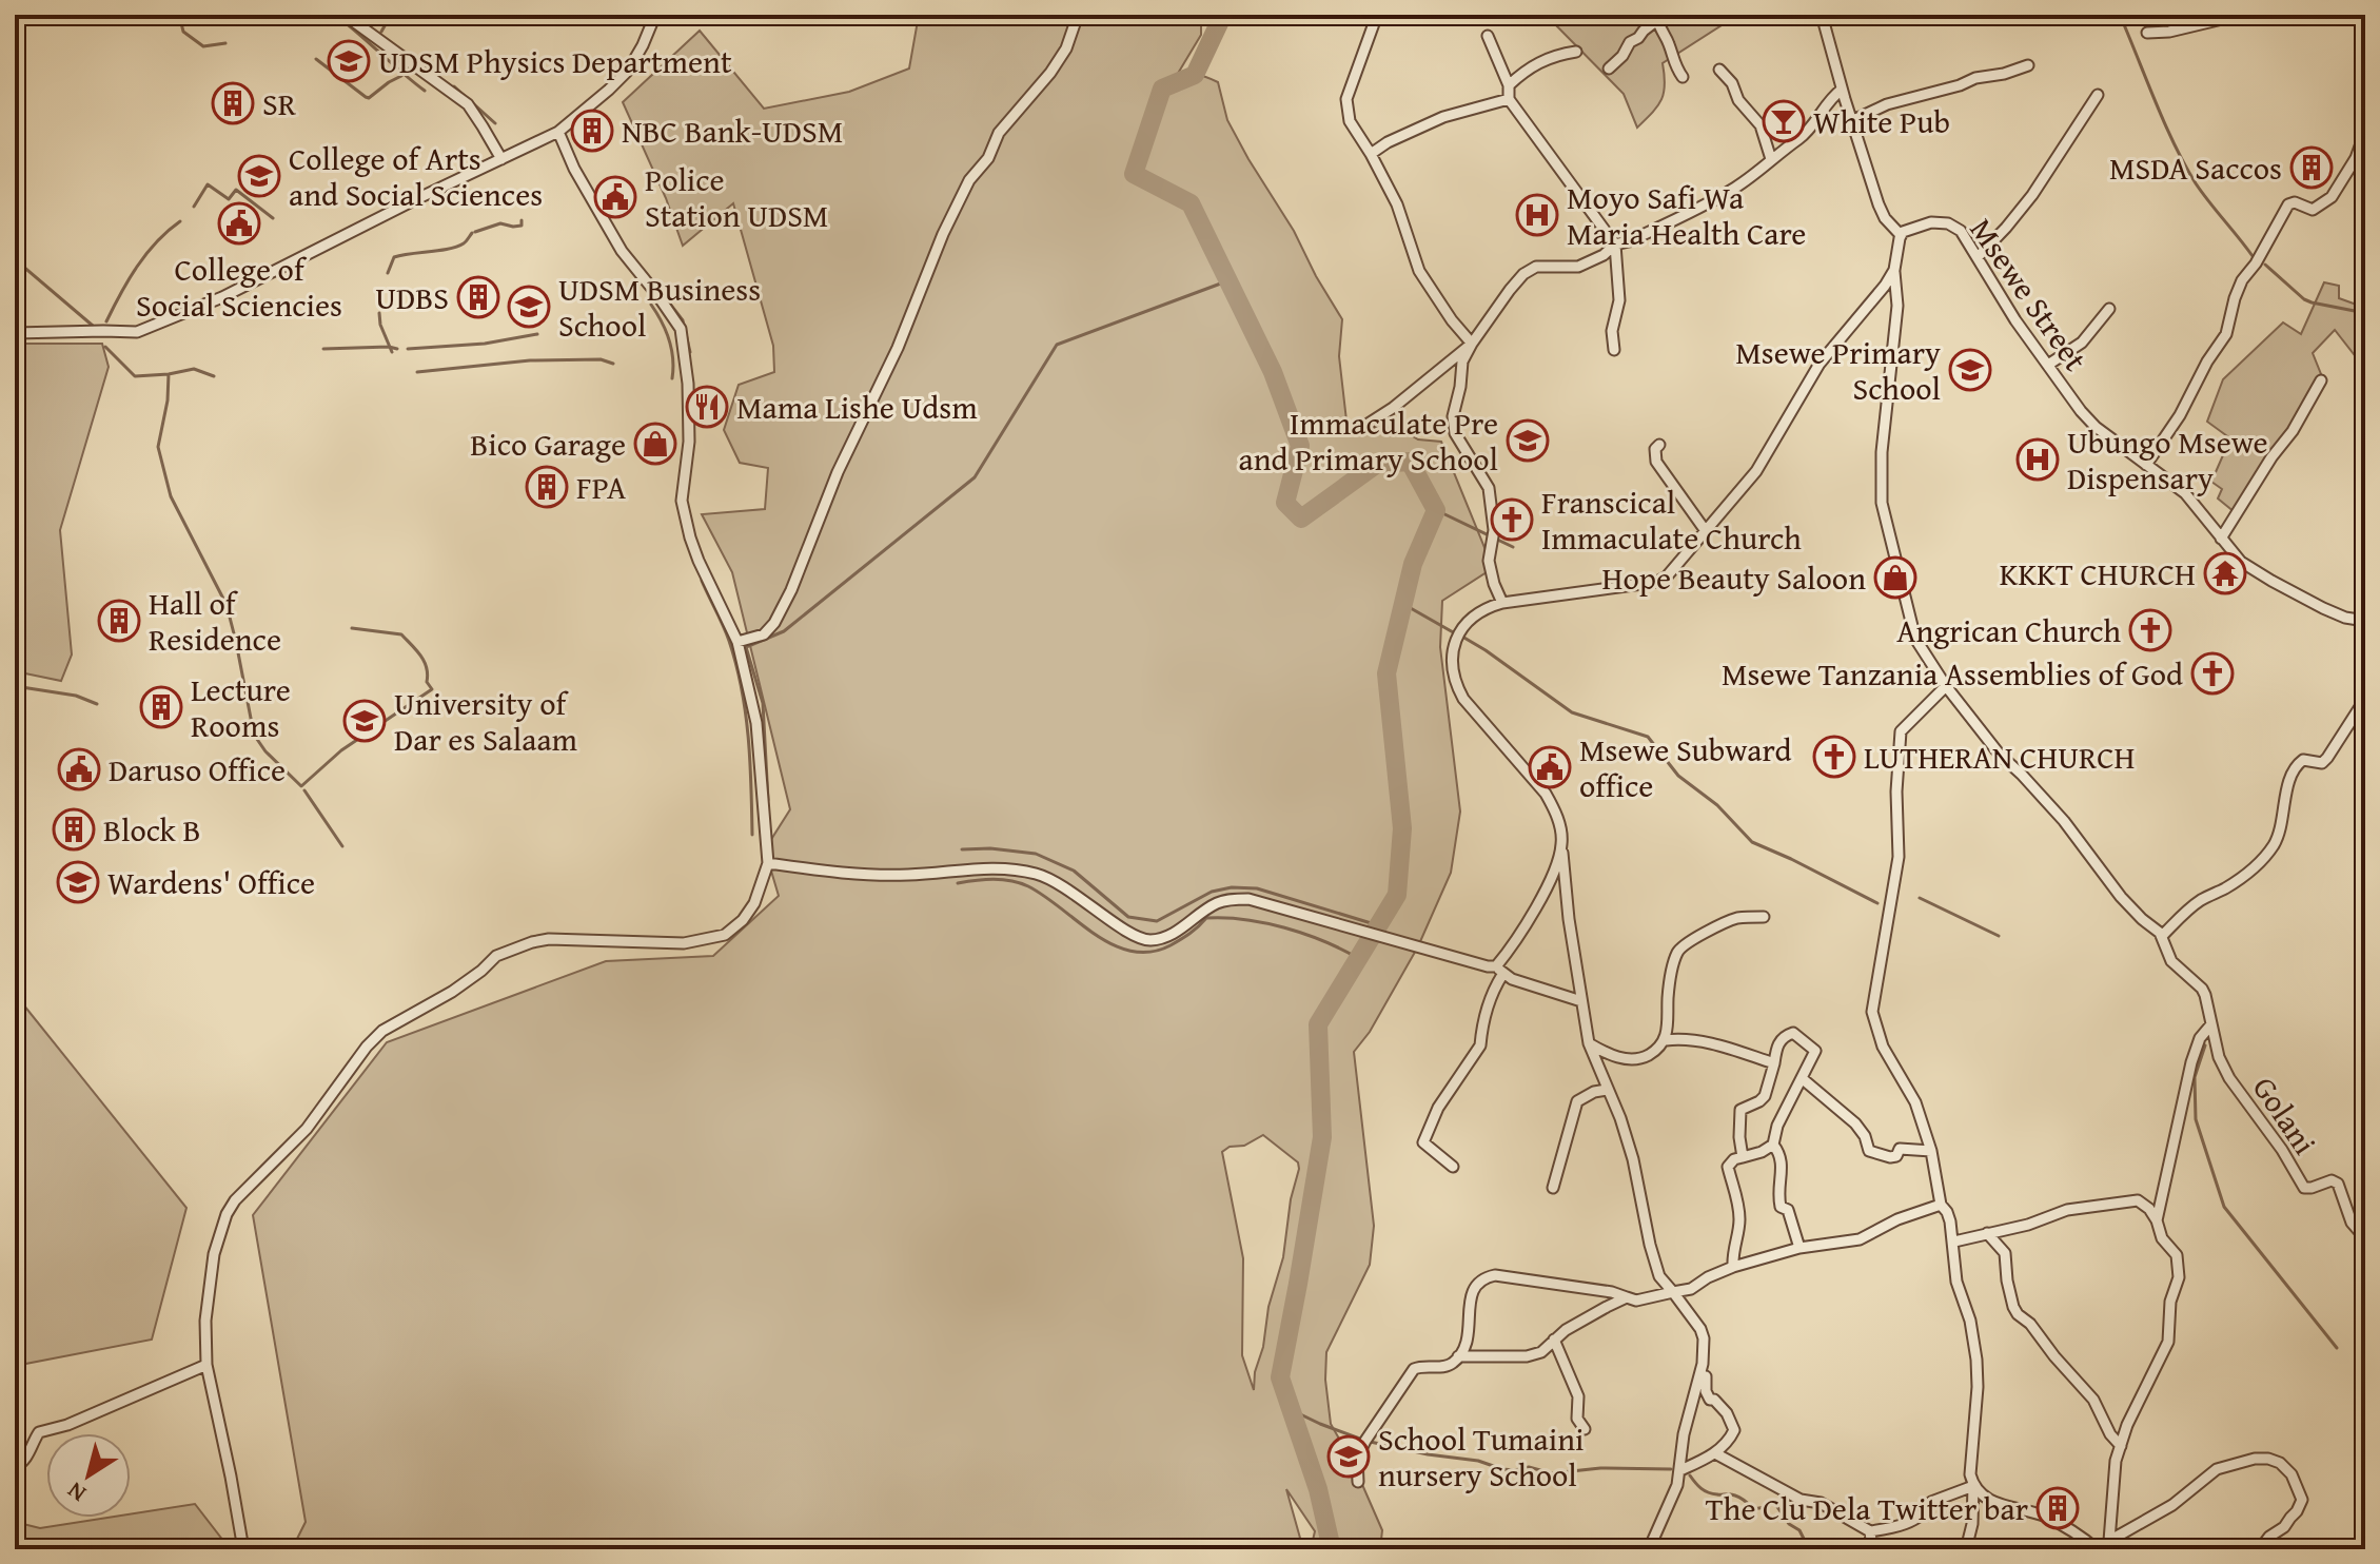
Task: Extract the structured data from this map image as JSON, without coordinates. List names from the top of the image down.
{
  "streets": {
    "street": ["Msewe Street", "Golani"]
  },
  "places": {
    "school or university": [
      "UDSM Physics Department",
      "College of Arts and Social Sciences",
      "UDSM Business School",
      "Msewe Primary School",
      "Immaculate Pre and Primary School",
      "University of Dar es Salaam",
      "Wardens' Office",
      "School Tumaini nursery School"
    ],
    "building": [
      "SR",
      "NBC Bank-UDSM",
      "MSDA Saccos",
      "UDBS",
      "FPA",
      "Hall of Residence",
      "Lecture Rooms",
      "Block B",
      "The Clu Dela Twitter bar"
    ],
    "bar": ["White Pub"],
    "public building": [
      "Police Station UDSM",
      "College of Social Sciencies",
      "Msewe Subward office",
      "Daruso Office"
    ],
    "hospital": ["Moyo Safi Wa Maria Health Care", "Ubungo Msewe Dispensary"],
    "restaurant": ["Mama Lishe Udsm"],
    "shop": ["Bico Garage", "Hope Beauty Saloon"],
    "church": [
      "Franscical Immaculate Church",
      "Angrican Church",
      "Msewe Tanzania Assemblies of God",
      "LUTHERAN CHURCH"
    ],
    "temple": ["KKKT CHURCH"]
  },
  "north": "bottom left"
}
